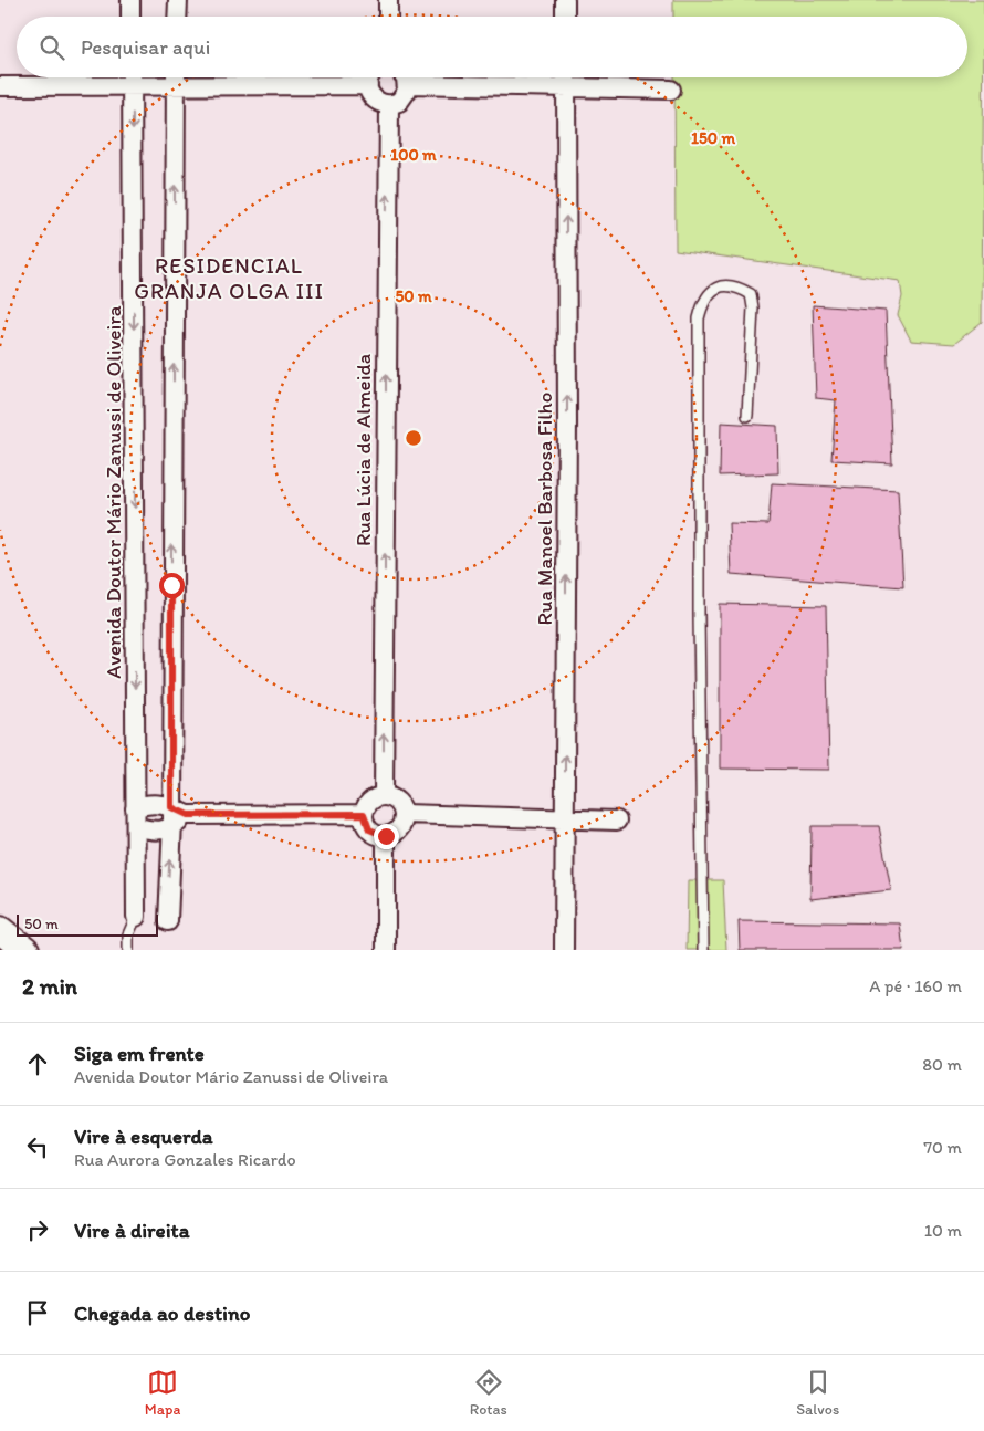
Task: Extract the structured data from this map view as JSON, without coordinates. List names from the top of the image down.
{
  "streets": {
    "street": ["Rua Lúcia de Almeida", "Avenida Doutor Mário Zanussi de Oliveira", "Rua Manoel Barbosa Filho"]
  },
  "one_way": ["Rua Lúcia de Almeida", "Rua Manoel Barbosa Filho"],
  "districts": ["RESIDENCIAL GRANJA OLGA III"],
  "scale_bar": "50 m",
  "page": {
    "search": "Pesquisar aqui",
    "scale": "50 m",
    "heading": ["2 min", "A pé · 160 m"],
    "list": [
      ["Siga em frente", "Avenida Doutor Mário Zanussi de Oliveira", "80 m"],
      ["Vire à esquerda", "Rua Aurora Gonzales Ricardo", "70 m"],
      ["Vire à direita", "10 m"],
      "Chegada ao destino"
    ],
    "nav": ["Mapa", "Rotas", "Salvos"]
  },
  "rings": ["150 m", "100 m", "50 m"]
}
